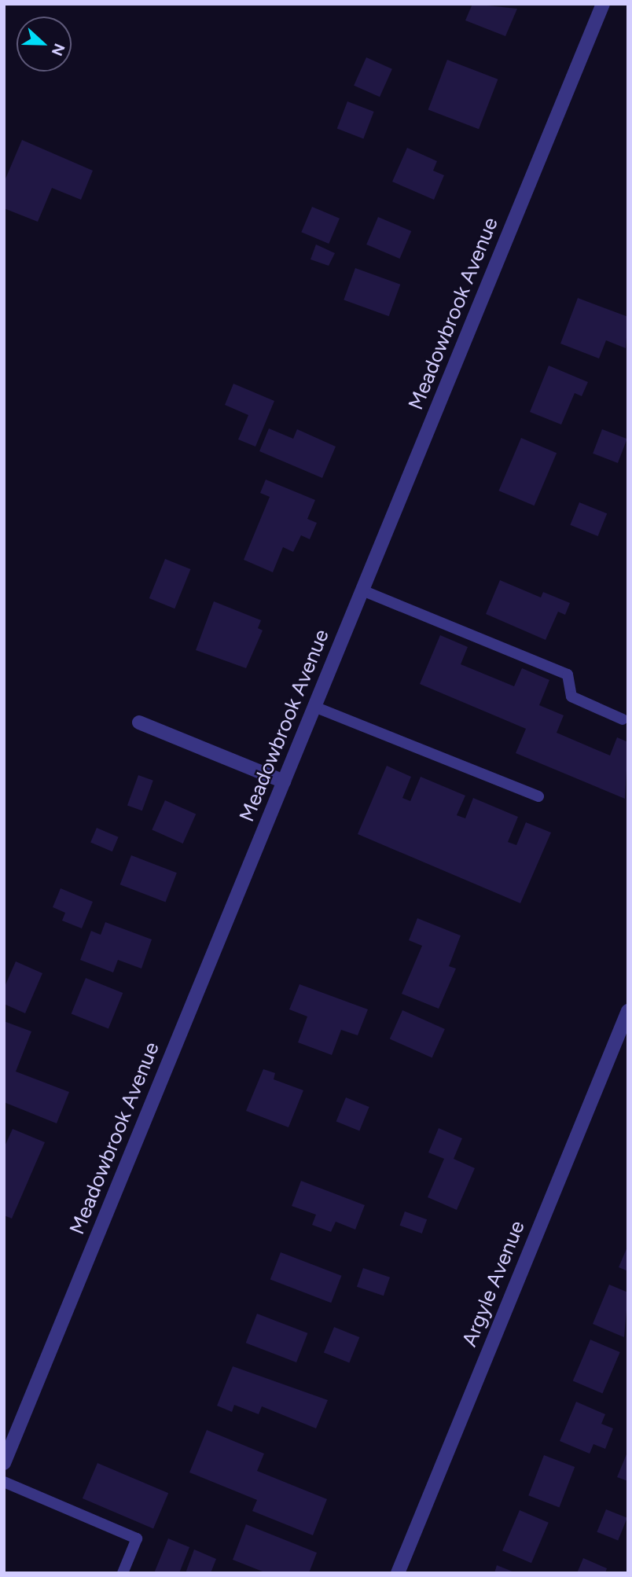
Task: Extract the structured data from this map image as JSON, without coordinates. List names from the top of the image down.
{
  "streets": {
    "street": ["Meadowbrook Avenue", "Argyle Avenue"]
  },
  "north": "right"
}
